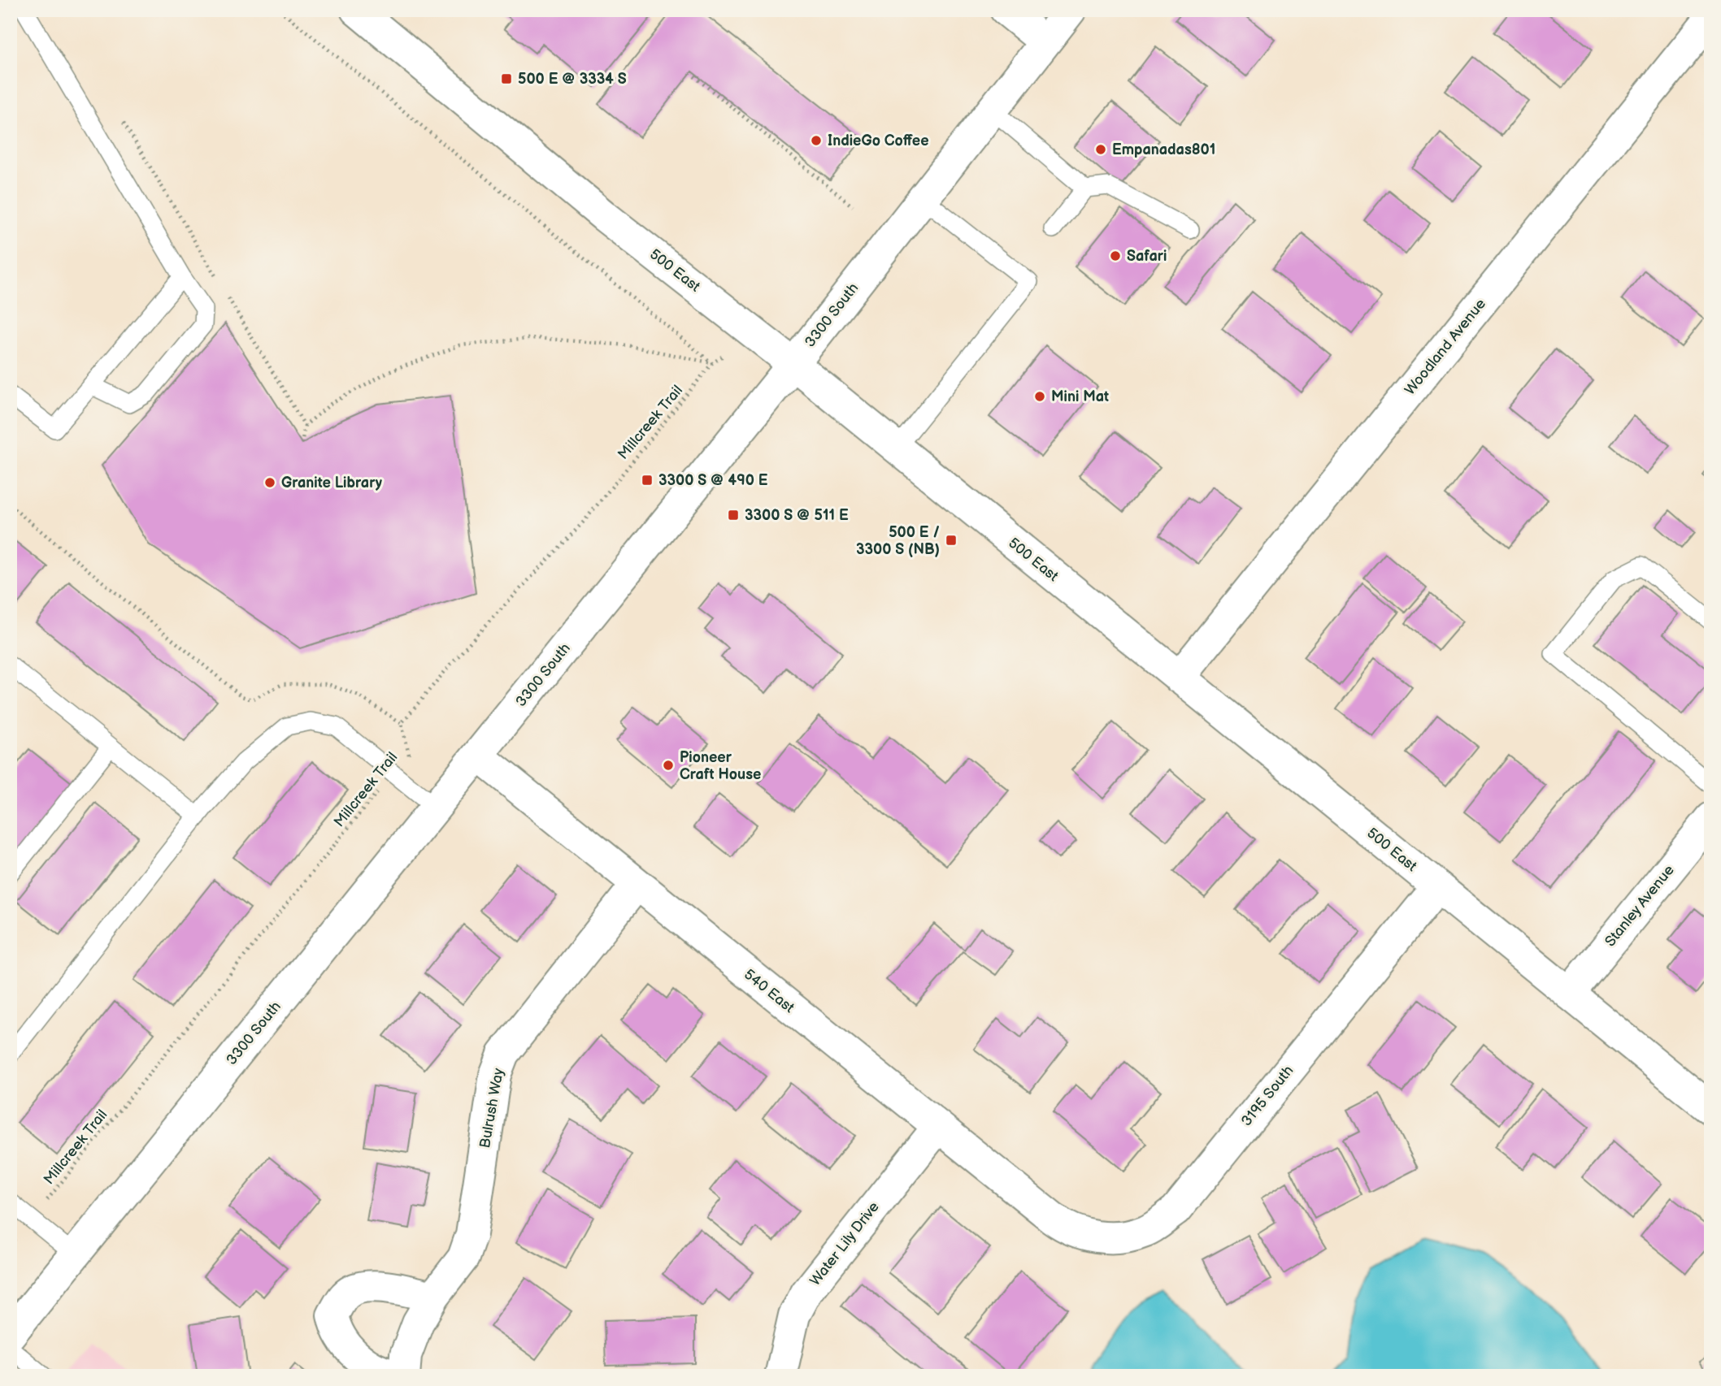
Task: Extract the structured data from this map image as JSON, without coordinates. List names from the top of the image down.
{
  "streets": {
    "street": [
      "500 East",
      "3300 South",
      "Woodland Avenue",
      "Stanley Avenue",
      "540 East",
      "3195 South",
      "Bulrush Way",
      "Water Lily Drive"
    ],
    "path": ["Millcreek Trail"]
  },
  "crossings": [
    ["500 East", "3300 South"],
    ["500 East", "Woodland Avenue"],
    ["500 East", "Stanley Avenue"],
    ["500 East", "3195 South"],
    ["3300 South", "540 East"],
    ["540 East", "3195 South"],
    ["540 East", "Bulrush Way"],
    ["540 East", "Water Lily Drive"]
  ],
  "places": {
    "transit": [
      "500 E @ 3334 S",
      "3300 S @ 490 E",
      "3300 S @ 511 E",
      "500 E / 3300 S (NB)"
    ],
    "other": [
      "IndieGo Coffee",
      "Empanadas801",
      "Safari",
      "Mini Mat",
      "Granite Library",
      "Pioneer Craft House"
    ]
  }
}
